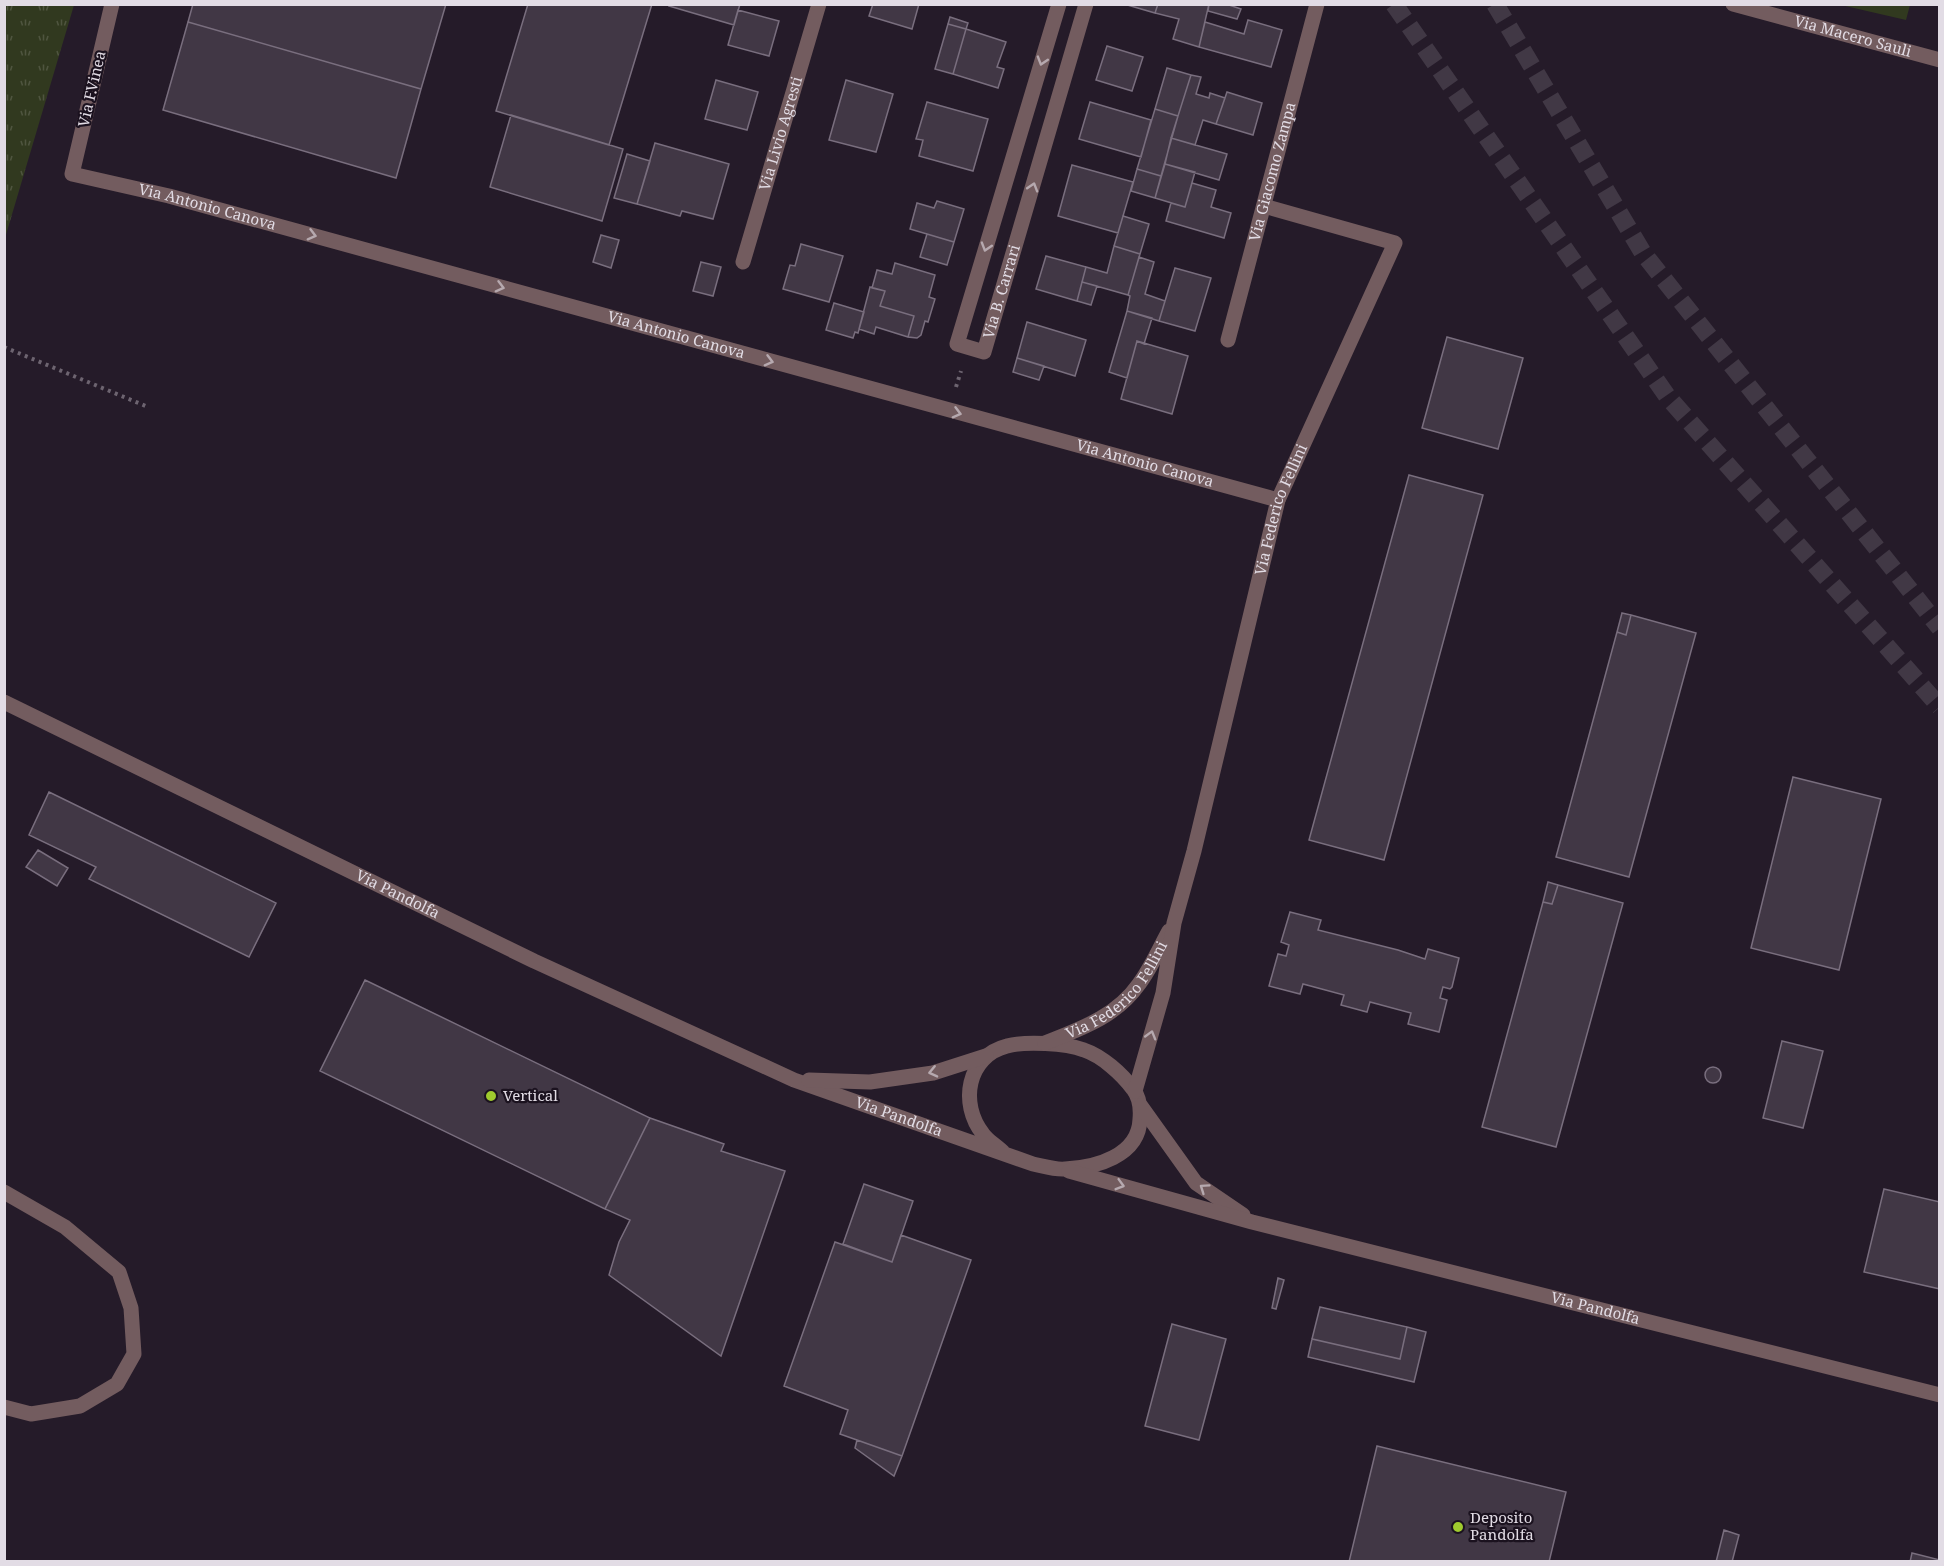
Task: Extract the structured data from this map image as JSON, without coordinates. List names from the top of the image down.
{
  "streets": {
    "street": [
      "Via Macero Sauli",
      "Via F.Vinea",
      "Via Livio Agresti",
      "Via Giacomo Zampa",
      "Via Antonio Canova",
      "Via B. Carrari",
      "Via Federico Fellini",
      "Via Pandolfa"
    ]
  },
  "crossings": [
    ["Via F.Vinea", "Via Antonio Canova"],
    ["Via Giacomo Zampa", "Via Federico Fellini"],
    ["Via Antonio Canova", "Via Federico Fellini"],
    ["Via Federico Fellini", "Via Pandolfa"]
  ],
  "one_way": ["Via Antonio Canova"],
  "places": ["Vertical", "Deposito Pandolfa"]
}
